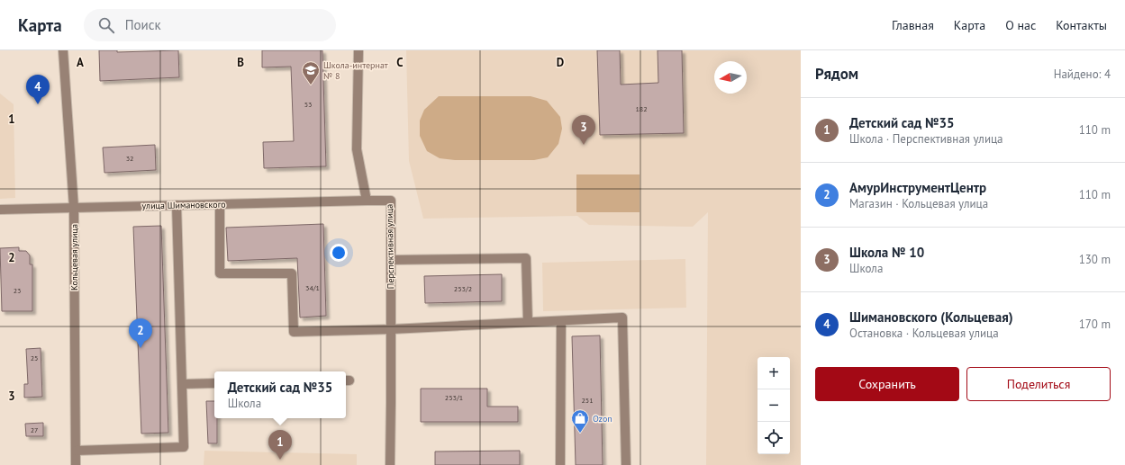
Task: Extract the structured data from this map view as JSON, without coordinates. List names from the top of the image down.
{
  "streets": {
    "street": ["улица Шимановского", "Перспективная улица", "Кольцевая улица"]
  },
  "crossings": [
    ["улица Шимановского", "Перспективная улица"],
    ["улица Шимановского", "Кольцевая улица"]
  ],
  "places": {
    "school or university": ["Школа-интернат № 8"],
    "shop": ["Ozon"]
  },
  "house_numbers": [
    "53",
    "182",
    "32",
    "34/1",
    "253/2",
    "23",
    "25",
    "253/1",
    "251",
    "27"
  ],
  "north": "left",
  "page": {
    "header": "Карта",
    "search": "Поиск",
    "nav": [
      "Главная",
      "Карта",
      "О нас",
      "Контакты"
    ],
    "heading": ["Рядом", "Найдено: 4"],
    "pins": [
      "4",
      "3",
      "2",
      "1"
    ],
    "list": [
      {
        "mark": "1",
        "name": "Детский сад №35",
        "note": "Школа · Перспективная улица",
        "value": "110 m"
      },
      {
        "mark": "2",
        "name": "АмурИнструментЦентр",
        "note": "Магазин · Кольцевая улица",
        "value": "110 m"
      },
      {
        "mark": "3",
        "name": "Школа № 10",
        "note": "Школа",
        "value": "130 m"
      },
      {
        "mark": "4",
        "name": "Шимановского (Кольцевая)",
        "note": "Остановка · Кольцевая улица",
        "value": "170 m"
      }
    ],
    "buttons": ["Сохранить", "Поделиться"],
    "map_buttons": ["+", "−"],
    "popup": ["Детский сад №35", "Школа"]
  },
  "grid": {
    "columns": [
      "A",
      "B",
      "C",
      "D"
    ],
    "rows": ["1", "2", "3"]
  }
}
